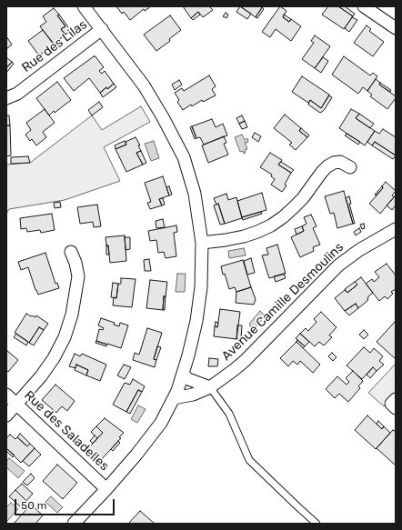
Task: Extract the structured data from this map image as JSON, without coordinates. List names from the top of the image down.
{
  "streets": {
    "street": ["Rue des Lilas", "Avenue Camille Desmoulins", "Rue des Saladelles"]
  },
  "scale_bar": "50 m"
}
